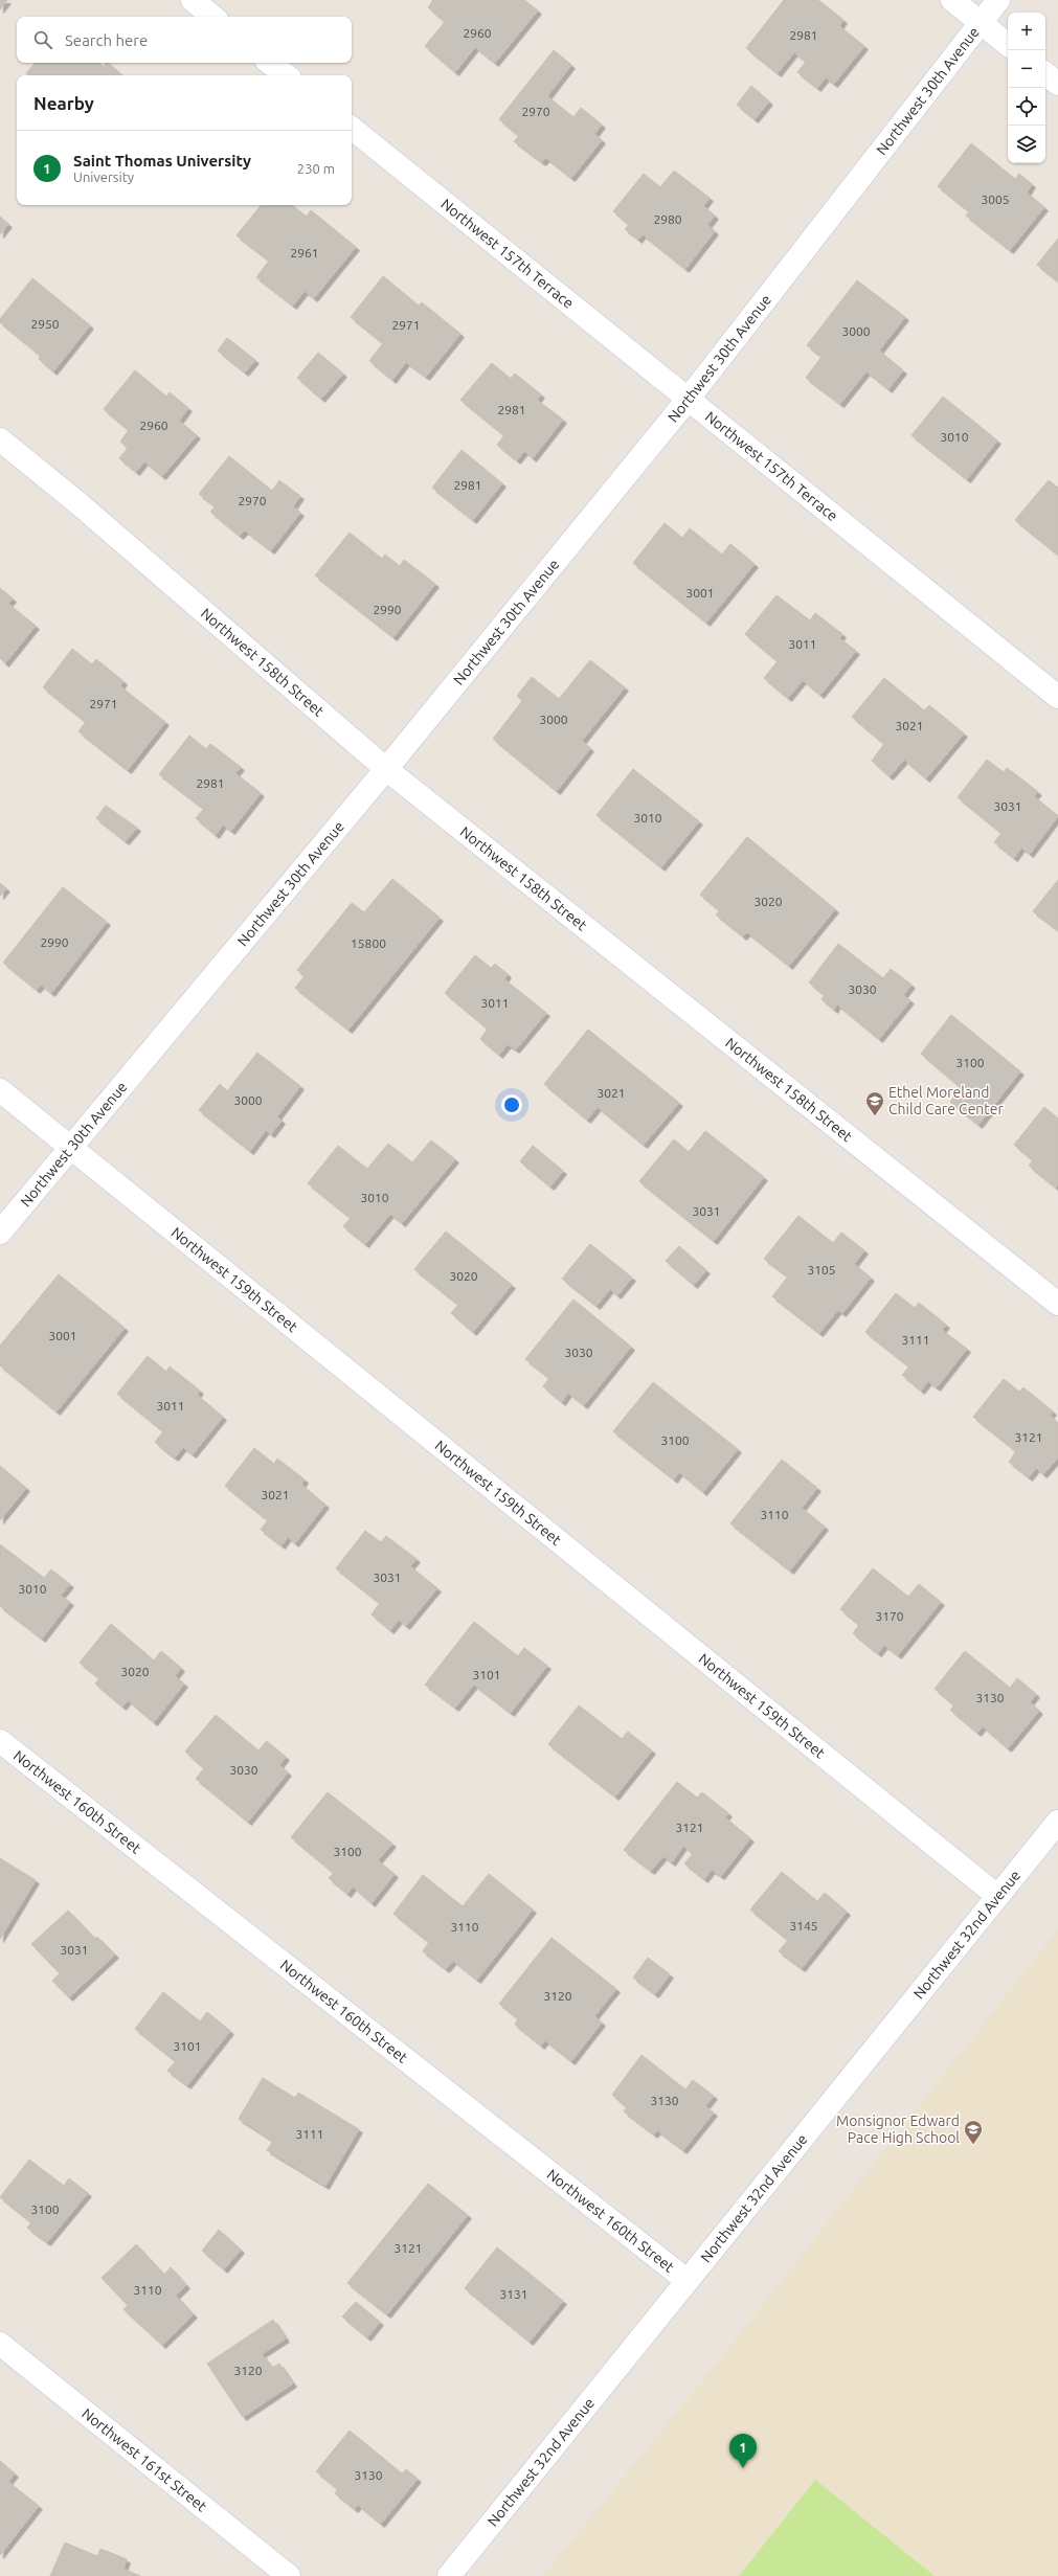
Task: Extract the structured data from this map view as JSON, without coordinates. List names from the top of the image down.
{
  "streets": {
    "street": [
      "Northwest 30th Avenue",
      "Northwest 157th Terrace",
      "Northwest 158th Street",
      "Northwest 159th Street",
      "Northwest 160th Street",
      "Northwest 32nd Avenue",
      "Northwest 161st Street"
    ]
  },
  "crossings": [
    ["Northwest 30th Avenue", "Northwest 157th Terrace"],
    ["Northwest 30th Avenue", "Northwest 158th Street"],
    ["Northwest 30th Avenue", "Northwest 159th Street"],
    ["Northwest 159th Street", "Northwest 32nd Avenue"],
    ["Northwest 160th Street", "Northwest 32nd Avenue"]
  ],
  "places": {
    "school or university": ["Ethel Moreland Child Care Center", "Monsignor Edward Pace High School"]
  },
  "house_numbers": [
    "2960",
    "2981",
    "2970",
    "3005",
    "2980",
    "2961",
    "2950",
    "2971",
    "3000",
    "2981",
    "2960",
    "3010",
    "2981",
    "2970",
    "3001",
    "2990",
    "3011",
    "2971",
    "3000",
    "3021",
    "2981",
    "3031",
    "3010",
    "3020",
    "2990",
    "15800",
    "3030",
    "3011",
    "3100",
    "3021",
    "3000",
    "3010",
    "3031",
    "3105",
    "3020",
    "3001",
    "3111",
    "3030",
    "3011",
    "3121",
    "3100",
    "3021",
    "3110",
    "3031",
    "3010",
    "3170",
    "3020",
    "3101",
    "3130",
    "3030",
    "3121",
    "3100",
    "3145",
    "3110",
    "3031",
    "3120",
    "3101",
    "3130",
    "3111",
    "3100",
    "3121",
    "3110",
    "3131",
    "3120",
    "3130"
  ],
  "page": {
    "map_buttons": ["+", "−"],
    "search": "Search here",
    "heading": "Nearby",
    "list": [
      {
        "mark": "1",
        "name": "Saint Thomas University",
        "note": "University",
        "value": "230 m"
      }
    ],
    "pins": "1"
  }
}
